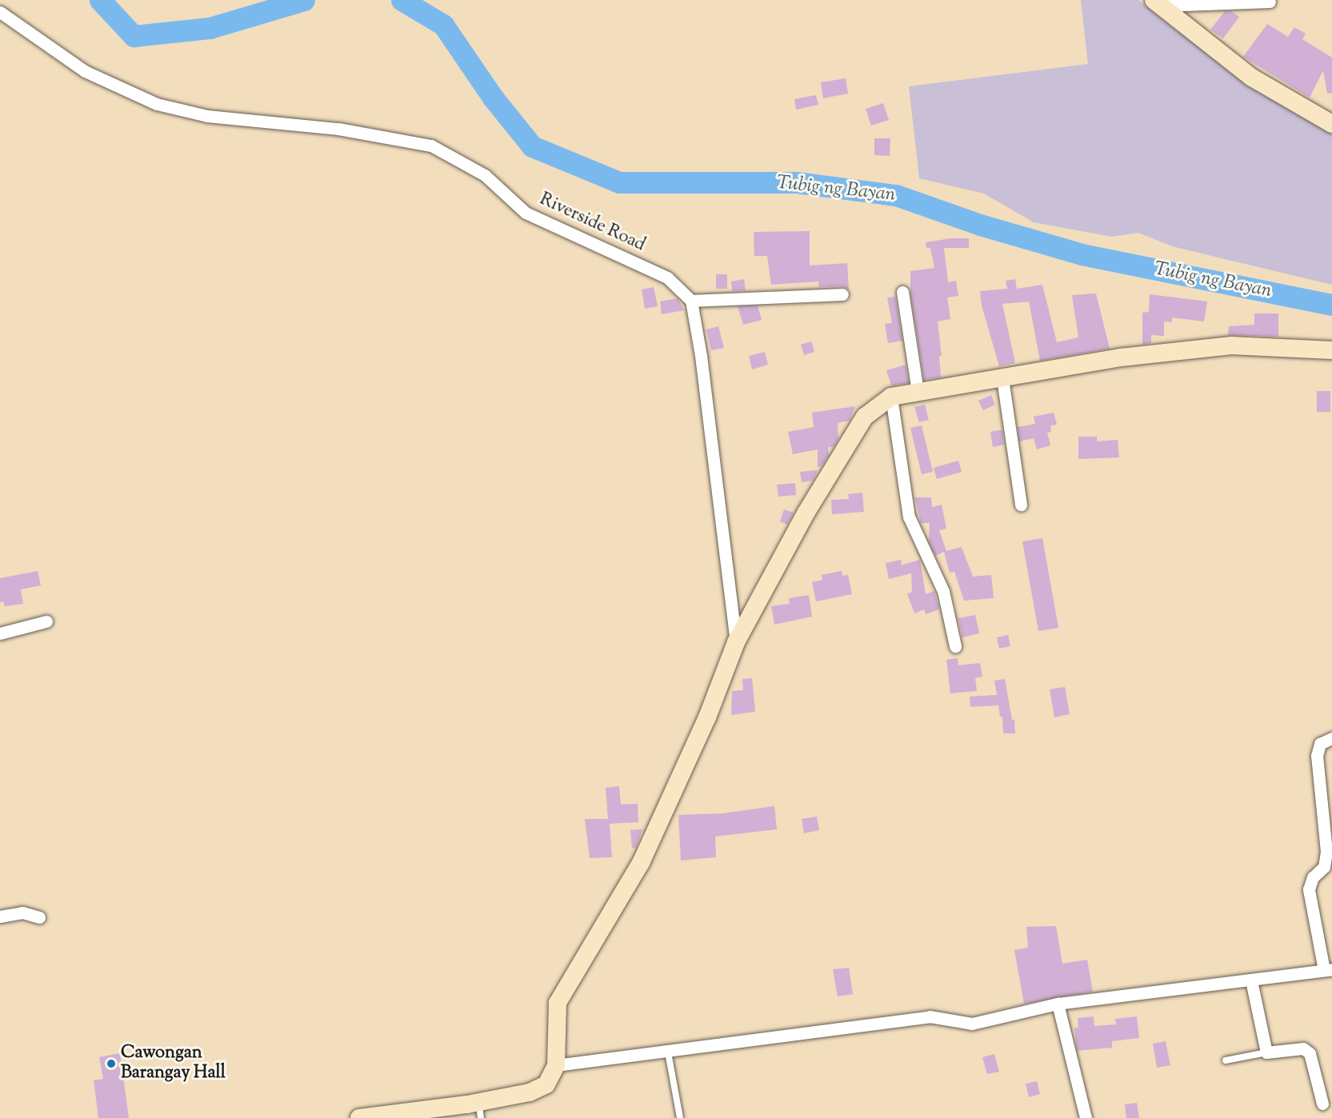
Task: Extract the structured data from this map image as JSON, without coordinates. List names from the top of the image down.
{
  "streets": {
    "street": ["Riverside Road"]
  },
  "water": ["Tubig ng Bayan"],
  "places": ["Cawongan Barangay Hall"]
}
